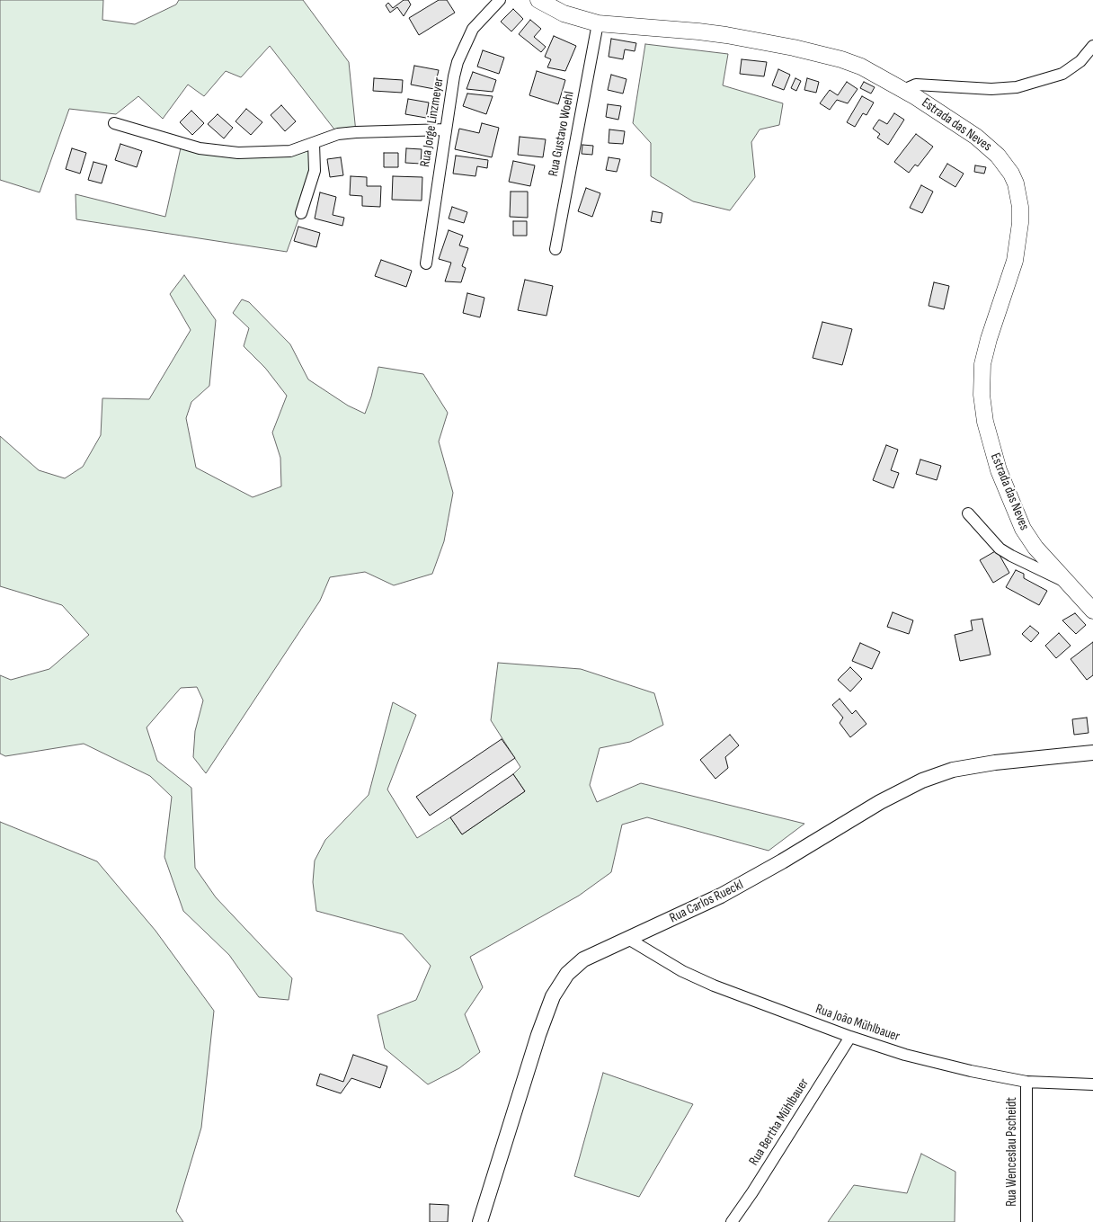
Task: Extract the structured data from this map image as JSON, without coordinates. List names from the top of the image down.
{
  "streets": {
    "main road": ["Estrada das Neves"],
    "street": [
      "Rua Jorge Linzmeyer",
      "Rua Gustavo Woehl",
      "Rua Carlos Rueckl",
      "Rua João Mühlbauer",
      "Rua Bertha Mühlbauer",
      "Rua Wenceslau Pscheidt"
    ]
  },
  "crossings": [
    ["Estrada das Neves", "Rua Gustavo Woehl"],
    ["Rua Carlos Rueckl", "Rua João Mühlbauer"],
    ["Rua João Mühlbauer", "Rua Bertha Mühlbauer"],
    ["Rua João Mühlbauer", "Rua Wenceslau Pscheidt"]
  ]
}
